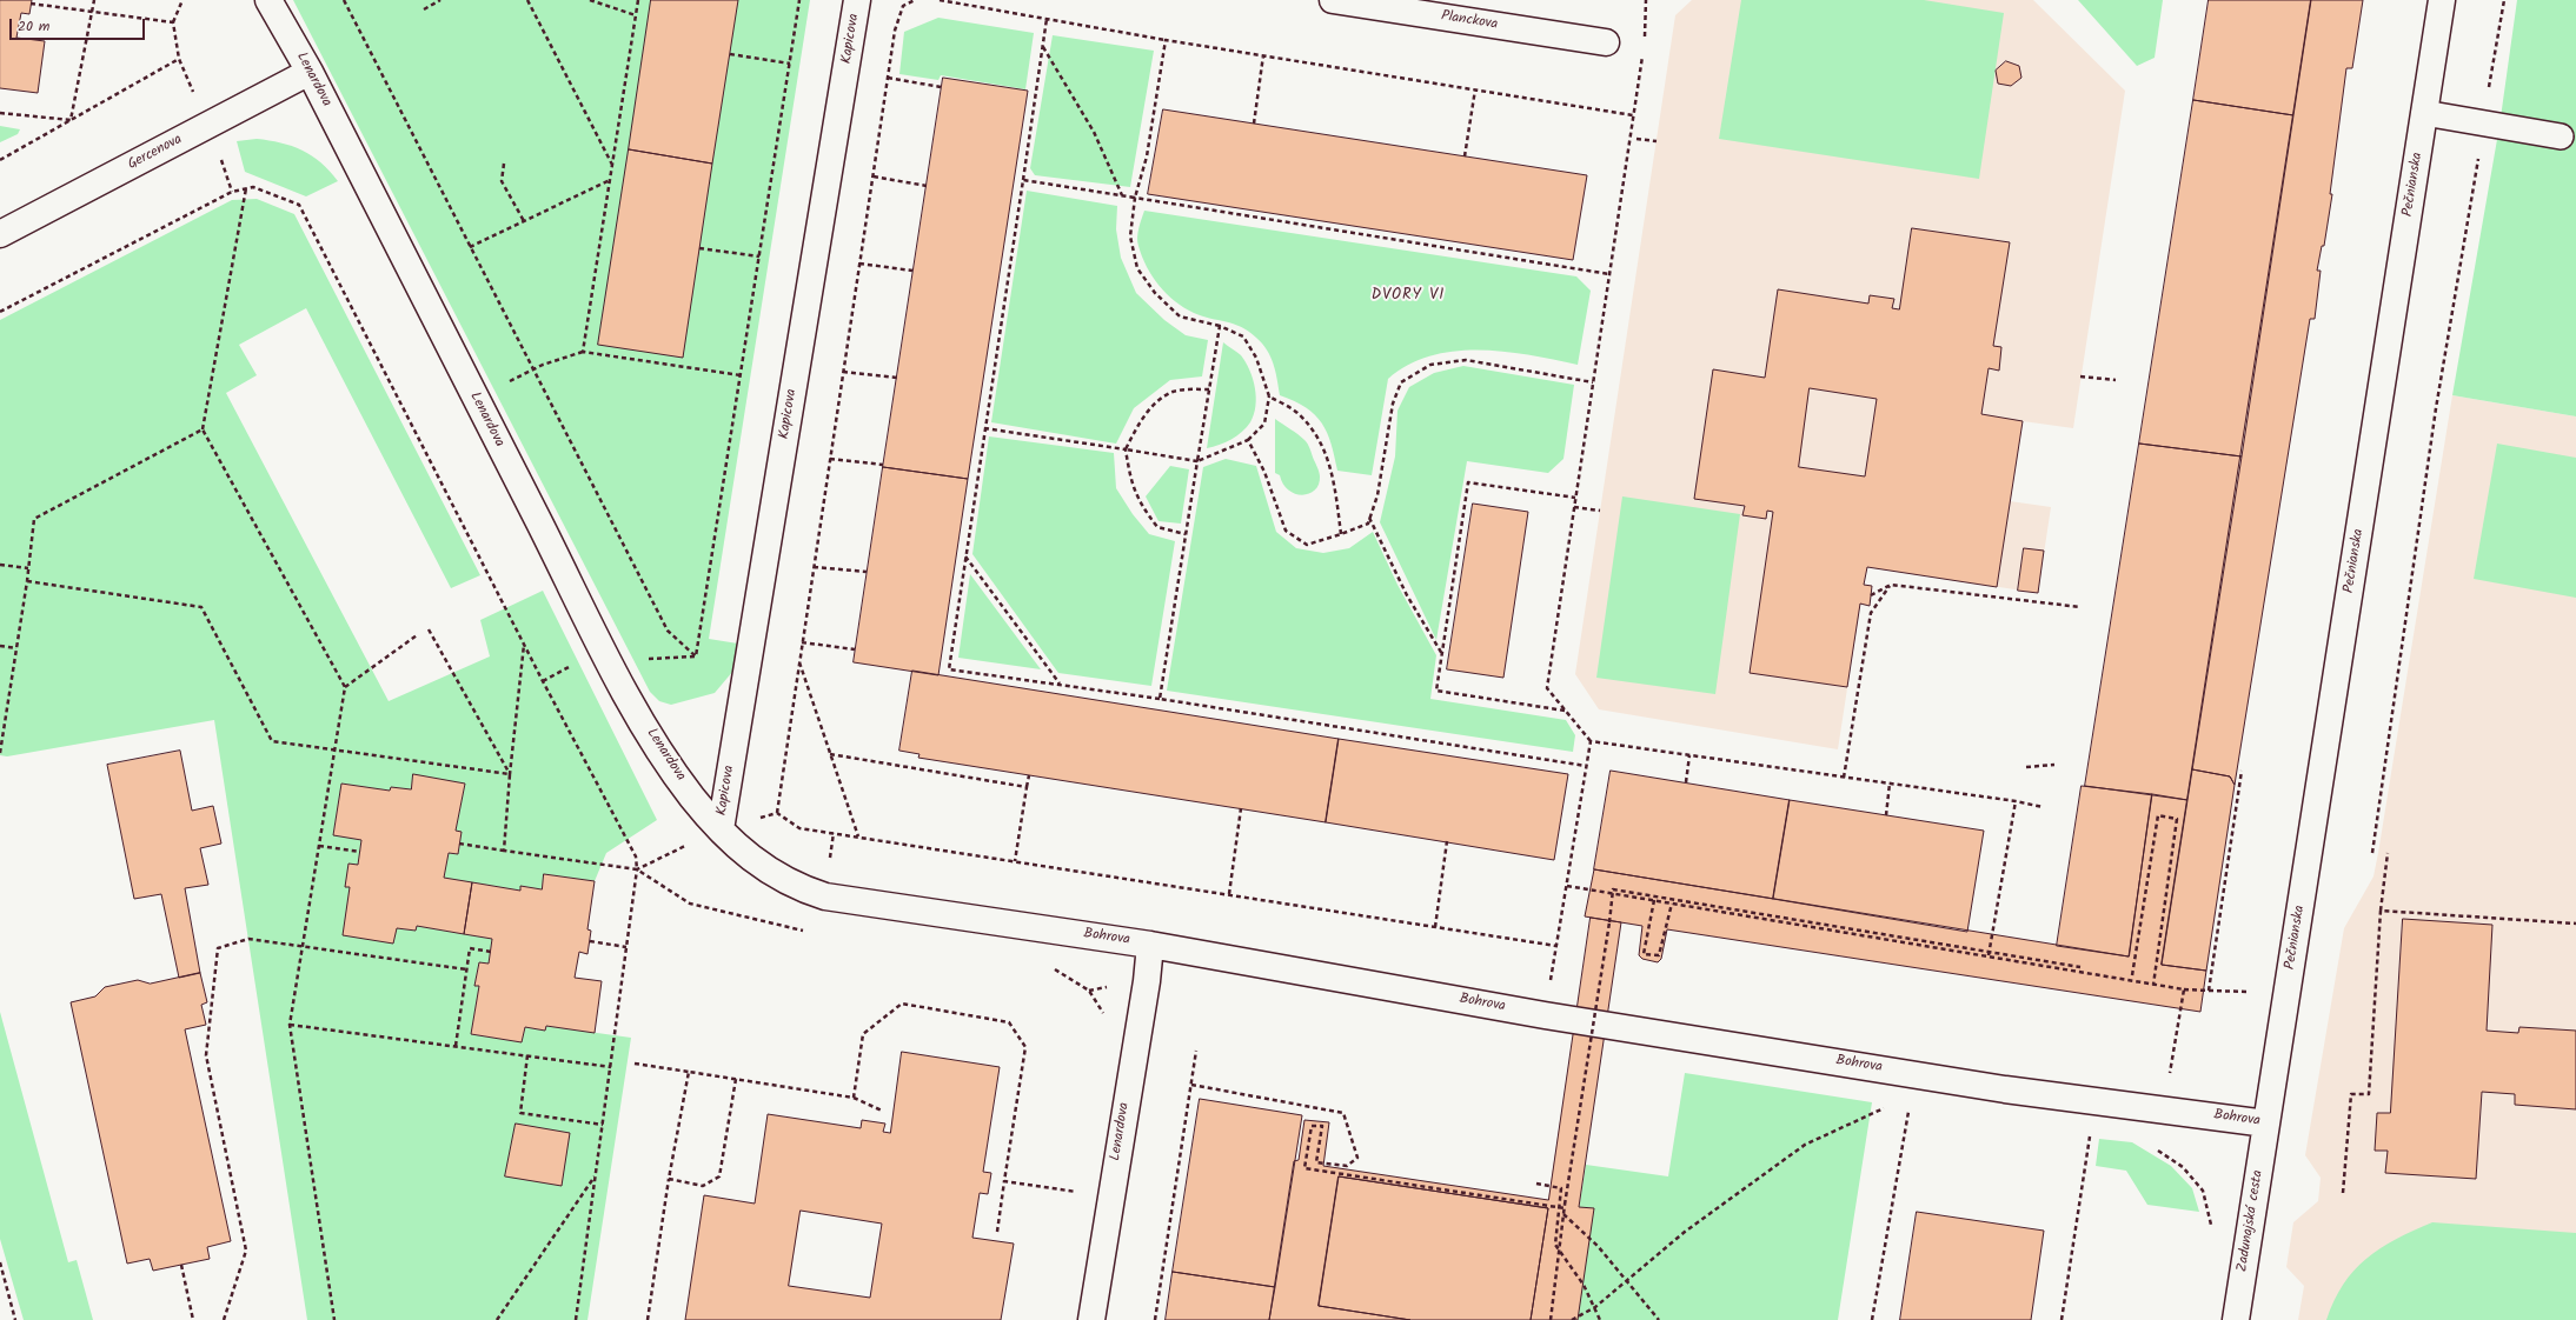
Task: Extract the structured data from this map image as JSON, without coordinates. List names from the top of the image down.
{
  "streets": {
    "street": [
      "Planckova",
      "Kapicova",
      "Lenardova",
      "Gercenova",
      "Pečnianska",
      "Bohrova",
      "Zadunajská cesta"
    ]
  },
  "crossings": [
    ["Kapicova", "Lenardova"],
    ["Kapicova", "Bohrova"],
    ["Lenardova", "Gercenova"],
    ["Lenardova", "Bohrova"],
    ["Pečnianska", "Bohrova"],
    ["Pečnianska", "Zadunajská cesta"],
    ["Bohrova", "Zadunajská cesta"]
  ],
  "districts": ["DVORY VI"],
  "scale_bar": "20 m"
}
